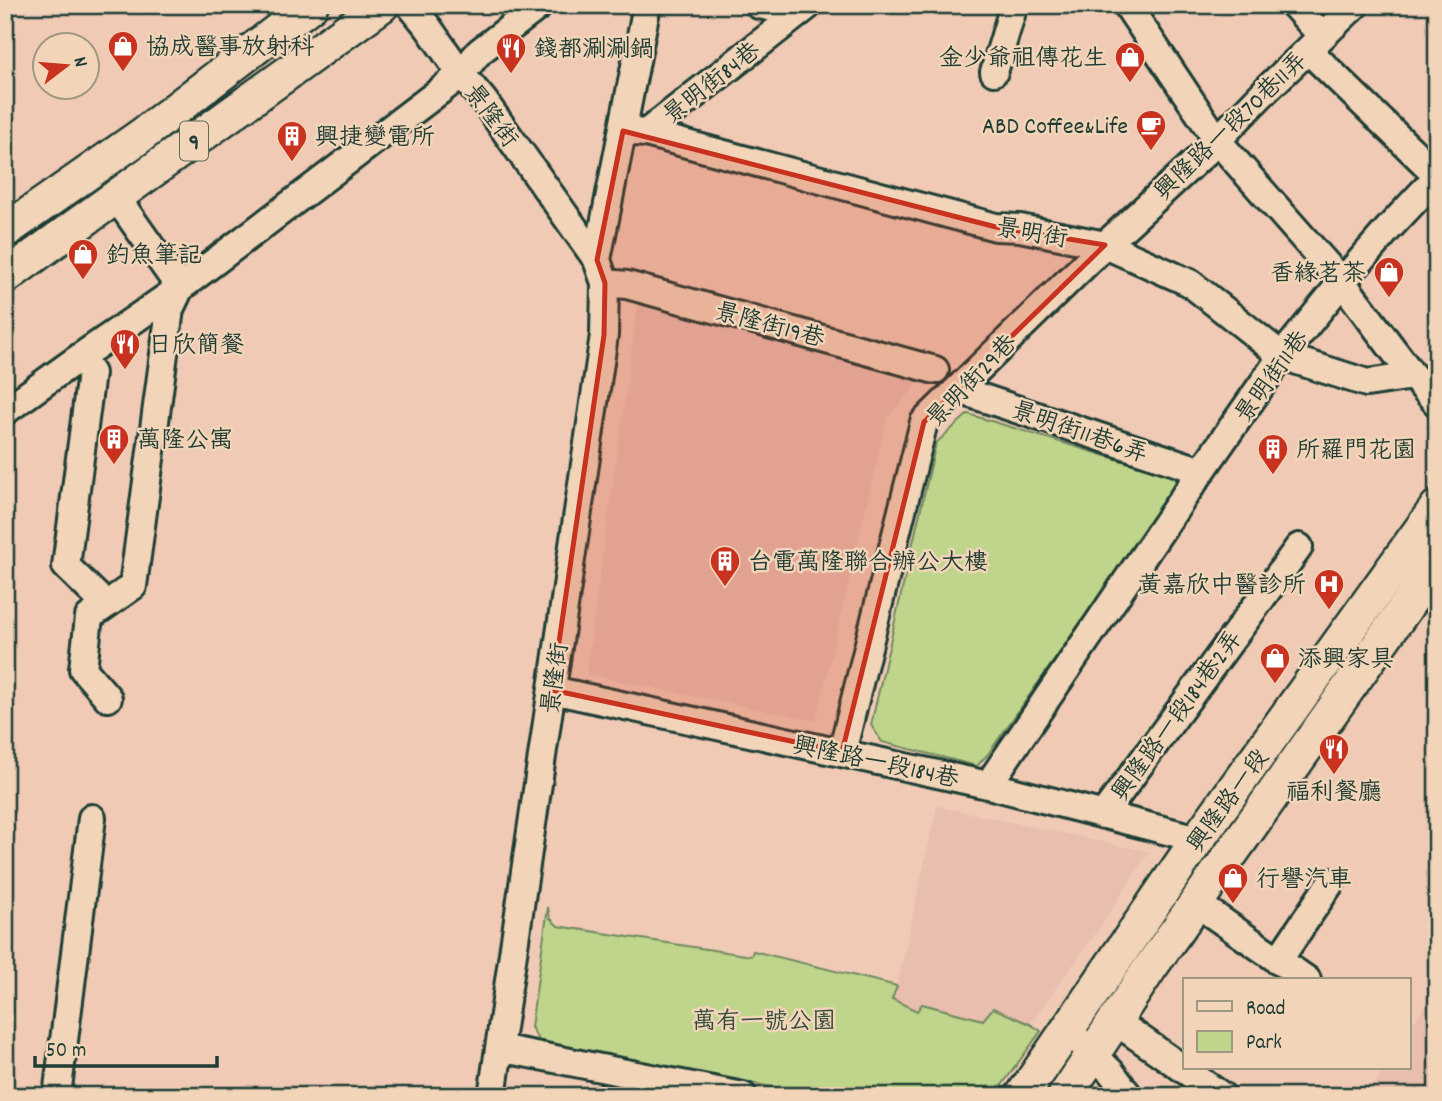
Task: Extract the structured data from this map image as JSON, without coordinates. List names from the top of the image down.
{
  "streets": {
    "main road": ["9", "興隆路一段"],
    "street": [
      "景明街84巷",
      "景隆街",
      "興隆路一段70巷11弄",
      "景明街",
      "景隆街19巷",
      "景明街11巷",
      "景明街29巷",
      "景明街11巷6弄",
      "興隆路一段184巷2弄",
      "興隆路一段184巷"
    ]
  },
  "crossings": [
    ["景明街84巷", "景隆街"],
    ["景明街84巷", "景明街"],
    ["景隆街", "景明街"],
    ["景隆街", "景隆街19巷"],
    ["景隆街", "興隆路一段184巷"],
    ["興隆路一段70巷11弄", "景明街"],
    ["興隆路一段70巷11弄", "景明街29巷"],
    ["景明街", "景明街11巷"],
    ["景明街", "景明街29巷"],
    ["景明街11巷", "景明街11巷6弄"],
    ["景明街11巷", "興隆路一段184巷"],
    ["景明街29巷", "景明街11巷6弄"],
    ["景明街29巷", "興隆路一段184巷"],
    ["興隆路一段184巷2弄", "興隆路一段184巷"],
    ["興隆路一段184巷", "興隆路一段"]
  ],
  "parks": ["萬有一號公園"],
  "places": {
    "shop": [
      "協成醫事放射科",
      "金少爺祖傳花生",
      "釣魚筆記",
      "香緣茗茶",
      "添興家具",
      "行譽汽車"
    ],
    "restaurant": ["錢都涮涮鍋", "日欣簡餐", "福利餐廳"],
    "cafe": ["ABD Coffee&Life"],
    "building": [
      "興捷變電所",
      "萬隆公寓",
      "所羅門花園",
      "台電萬隆聯合辦公大樓"
    ],
    "hospital": ["黃嘉欣中醫診所"]
  },
  "legend": ["Road", "Park"],
  "scale_bar": "50 m",
  "north": "right"
}
